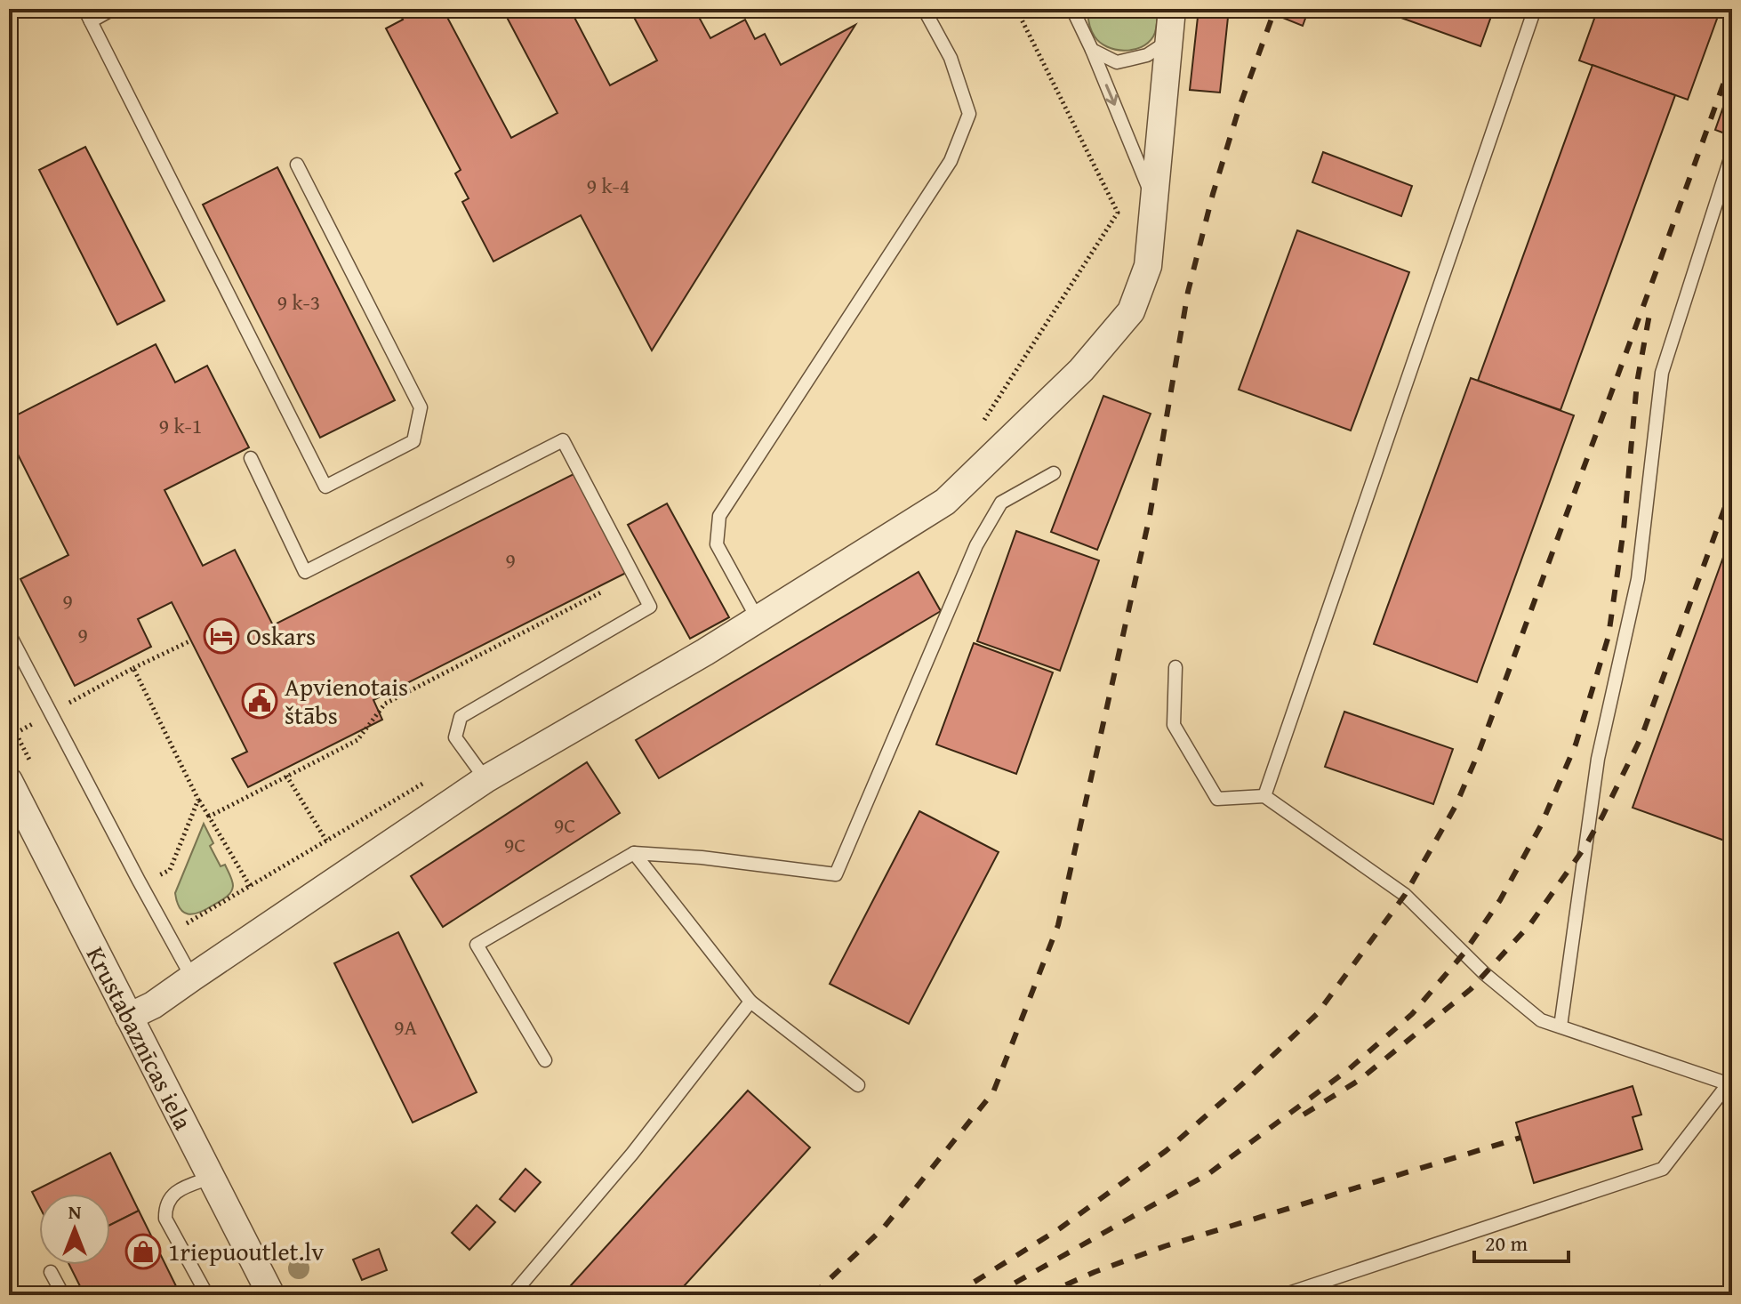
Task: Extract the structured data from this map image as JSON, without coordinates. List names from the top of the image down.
{
  "streets": {
    "street": ["Krustabaznīcas iela"]
  },
  "places": {
    "hotel": ["Oskars"],
    "public building": ["Apvienotais štābs"],
    "shop": ["1riepuoutlet.lv"]
  },
  "house_numbers": [
    "9 k-4",
    "9 k-3",
    "9 k-1",
    "9",
    "9",
    "9",
    "9C",
    "9C",
    "9A"
  ],
  "scale_bar": "20 m",
  "north": "top"
}
